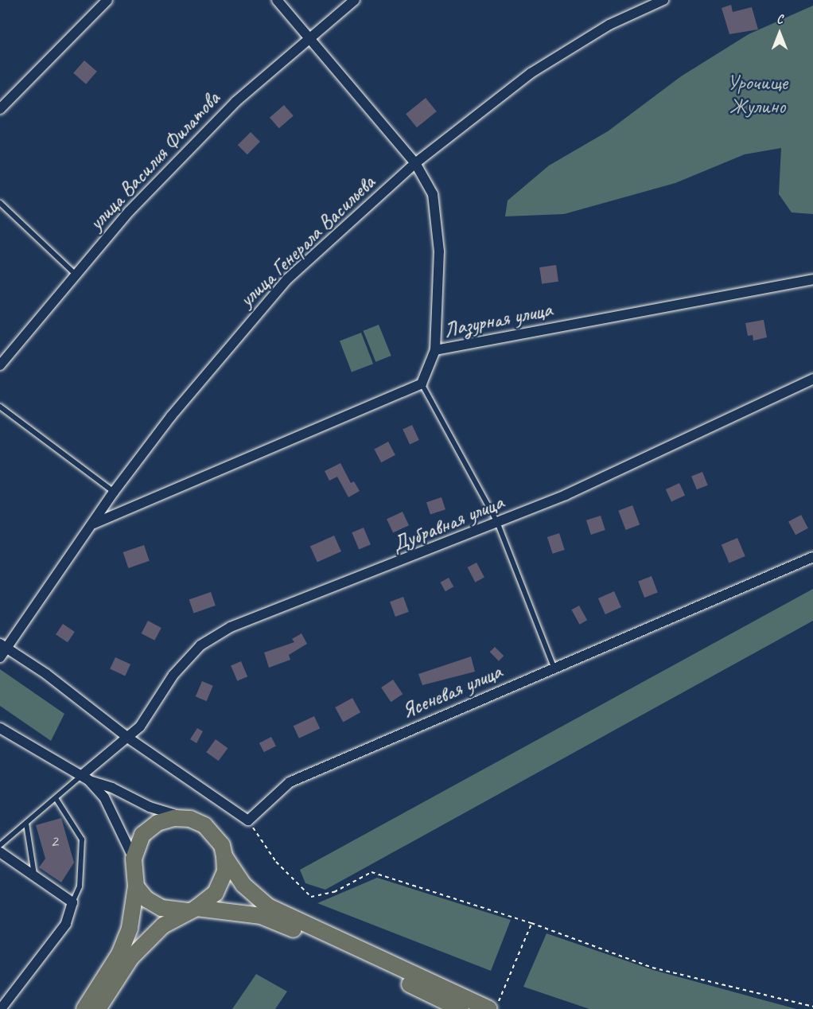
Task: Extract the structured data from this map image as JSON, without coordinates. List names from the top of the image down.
{
  "streets": {
    "street": [
      "улица Василия Филатова",
      "улица Генерала Васильева",
      "Лазурная улица",
      "Дубравная улица",
      "Ясеневая улица"
    ]
  },
  "parks": ["Урочище Жулино"],
  "house_numbers": ["2"],
  "north": "top"
}
